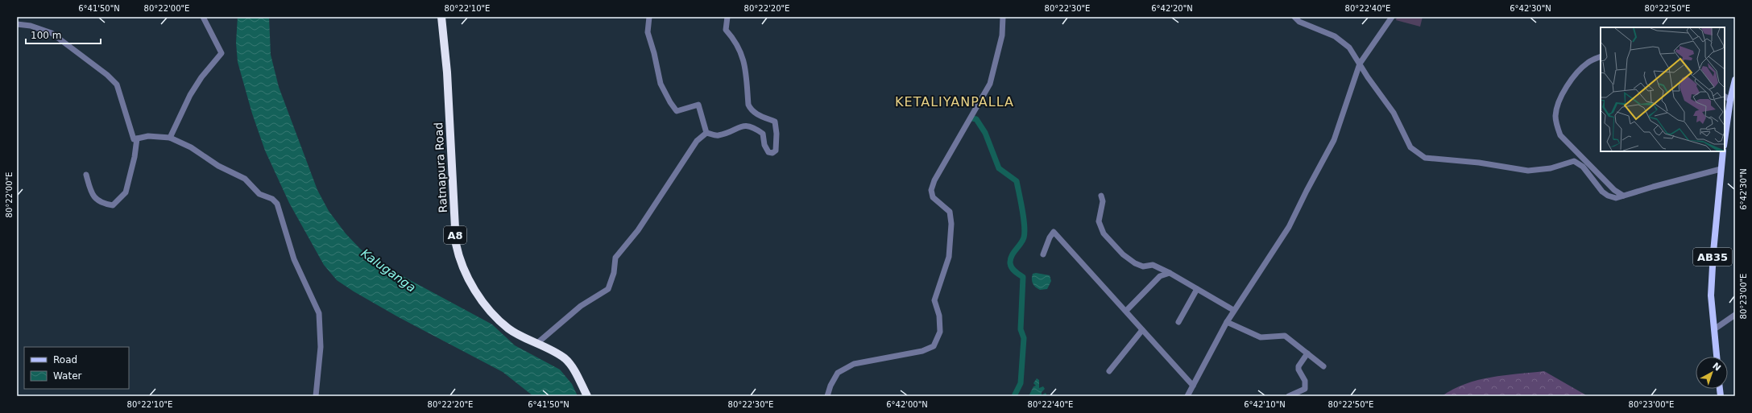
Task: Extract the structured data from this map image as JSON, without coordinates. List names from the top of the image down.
{
  "streets": {
    "highway": ["Ratnapura Road", "A8"],
    "main road": ["AB35"]
  },
  "districts": ["KETALIYANPALLA"],
  "water": ["Kaluganga"],
  "legend": ["Road", "Water"],
  "scale_bar": "100 m",
  "north": "top right",
  "coordinates": [
    "6°41'50\"N",
    "80°22'00\"E",
    "80°22'10\"E",
    "80°22'20\"E",
    "80°22'30\"E",
    "6°42'20\"N",
    "80°22'40\"E",
    "6°42'30\"N",
    "80°22'50\"E",
    "80°23'00\"E",
    "6°42'00\"N",
    "6°42'10\"N"
  ]
}
